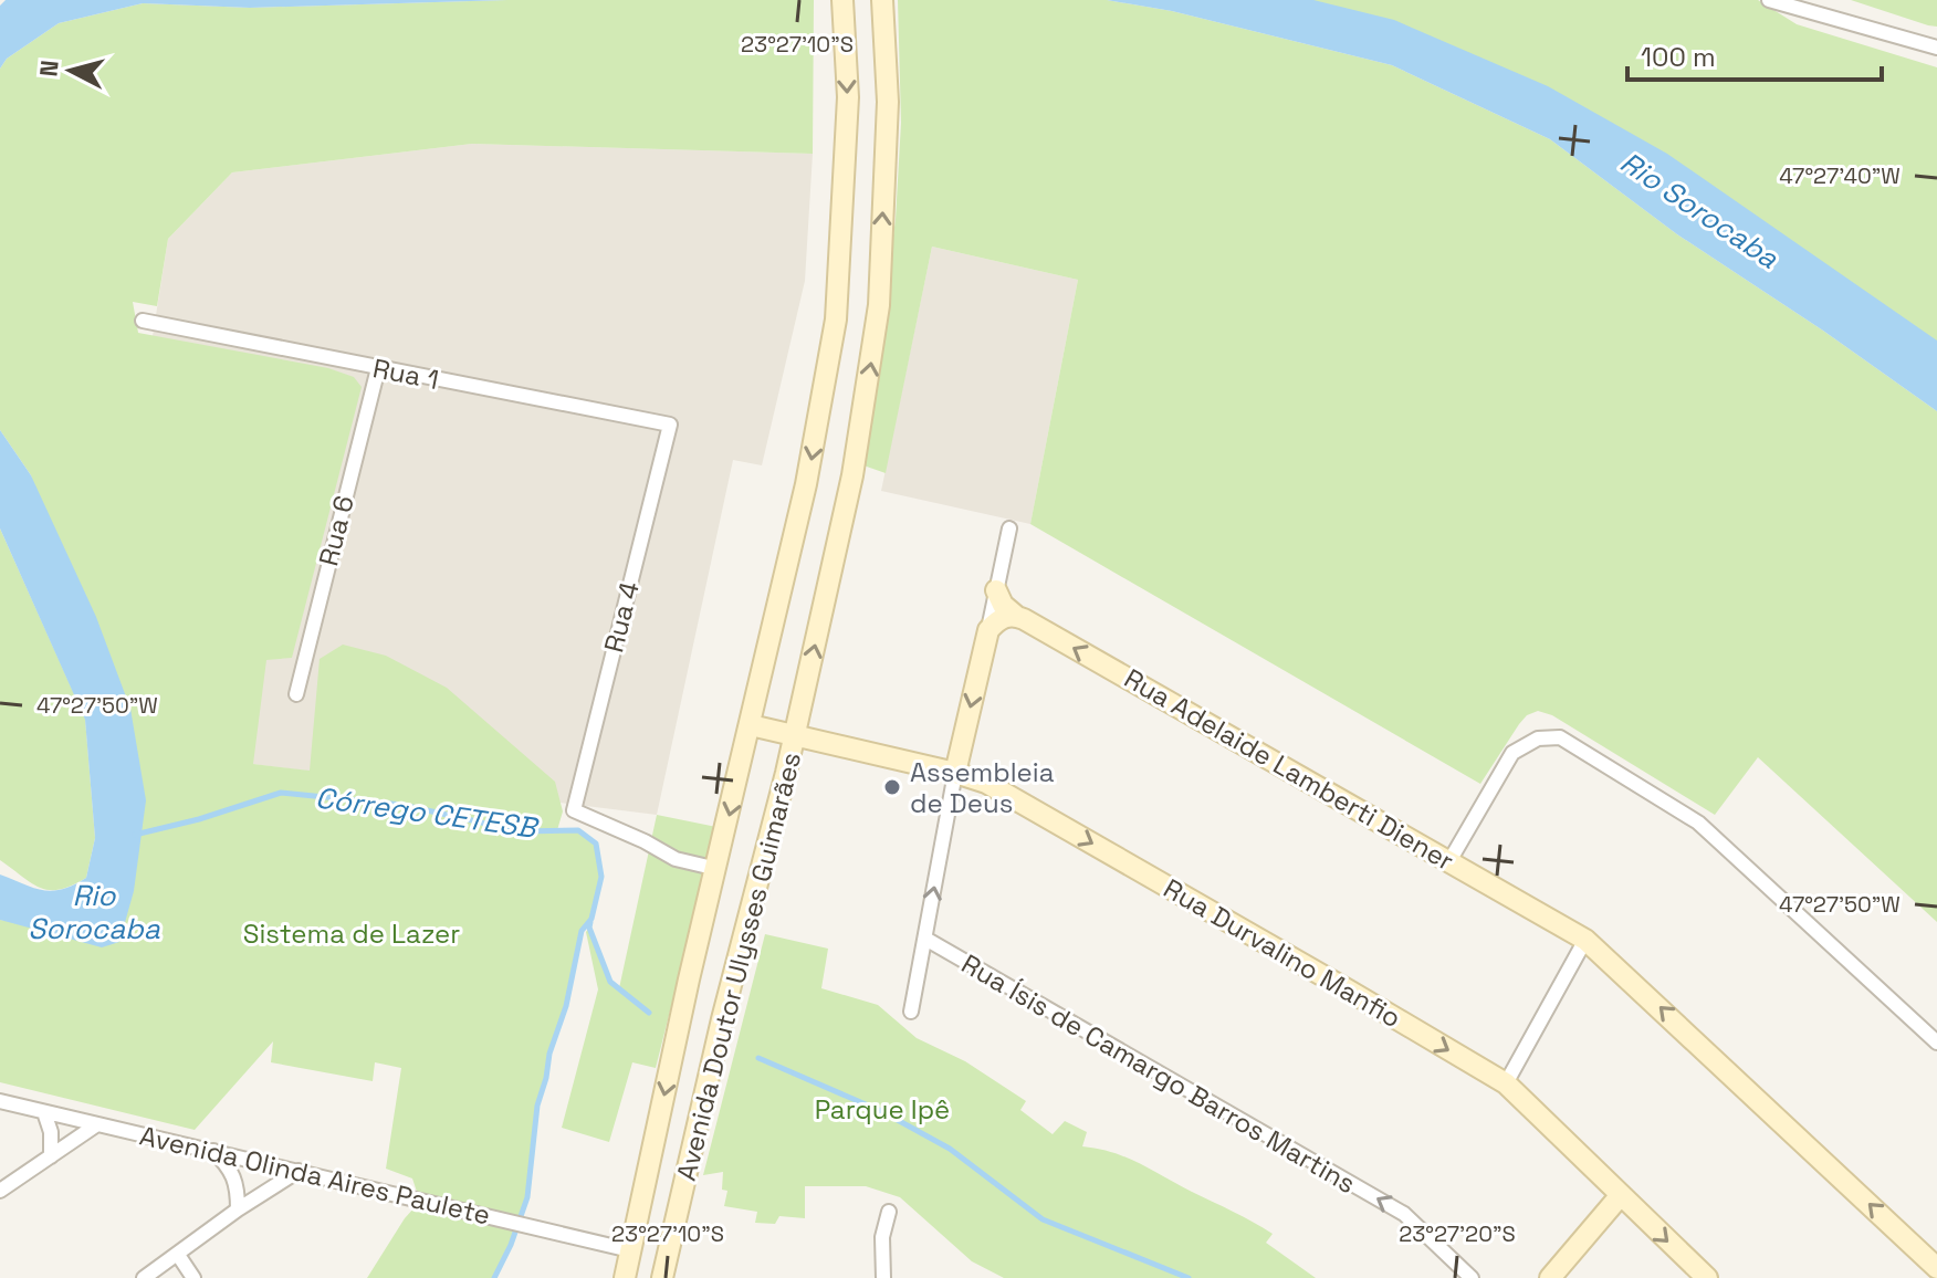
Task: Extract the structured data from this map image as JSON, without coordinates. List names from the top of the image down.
{
  "streets": {
    "main road": ["Rua Adelaide Lamberti Diener", "Rua Durvalino Manfio", "Avenida Doutor Ulysses Guimarães"],
    "street": [
      "Rua 1",
      "Rua 6",
      "Rua 4",
      "Rua Ísis de Camargo Barros Martins",
      "Avenida Olinda Aires Paulete"
    ]
  },
  "crossings": [
    ["Rua 1", "Rua 6"],
    ["Rua 1", "Rua 4"],
    ["Rua 4", "Avenida Doutor Ulysses Guimarães"],
    ["Rua Durvalino Manfio", "Avenida Doutor Ulysses Guimarães"],
    ["Avenida Doutor Ulysses Guimarães", "Avenida Olinda Aires Paulete"]
  ],
  "one_way": ["Rua Adelaide Lamberti Diener", "Rua Durvalino Manfio", "Rua Ísis de Camargo Barros Martins"],
  "water": ["Rio Sorocaba", "Córrego CETESB"],
  "parks": ["Sistema de Lazer", "Parque Ipê"],
  "places": ["Assembleia de Deus"],
  "scale_bar": "100 m",
  "north": "left",
  "coordinates": [
    "23°27'10\"S",
    "47°27'40\"W",
    "47°27'50\"W",
    "23°27'20\"S"
  ]
}
